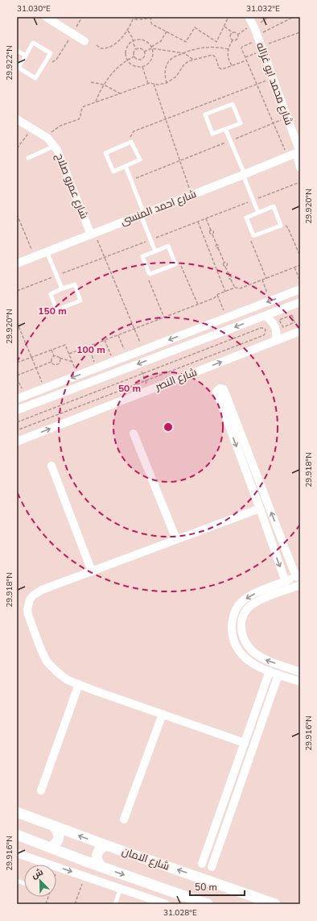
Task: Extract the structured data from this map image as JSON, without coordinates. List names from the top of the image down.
{
  "streets": {
    "street": [
      "شارع محمد ابو غزاله",
      "شارع عمرو صلاح",
      "شارع احمد المنسى",
      "شارع النصر",
      "شارع الامان"
    ]
  },
  "crossings": [
    ["شارع محمد ابو غزاله", "شارع احمد المنسى"],
    ["شارع عمرو صلاح", "شارع احمد المنسى"]
  ],
  "scale_bar": "50 m",
  "north": "top left",
  "coordinates": [
    "31.030°E",
    "31.032°E",
    "29.922°N",
    "29.920°N",
    "29.918°N",
    "29.916°N",
    "31.028°E"
  ],
  "rings": ["150 m", "100 m", "50 m"]
}
